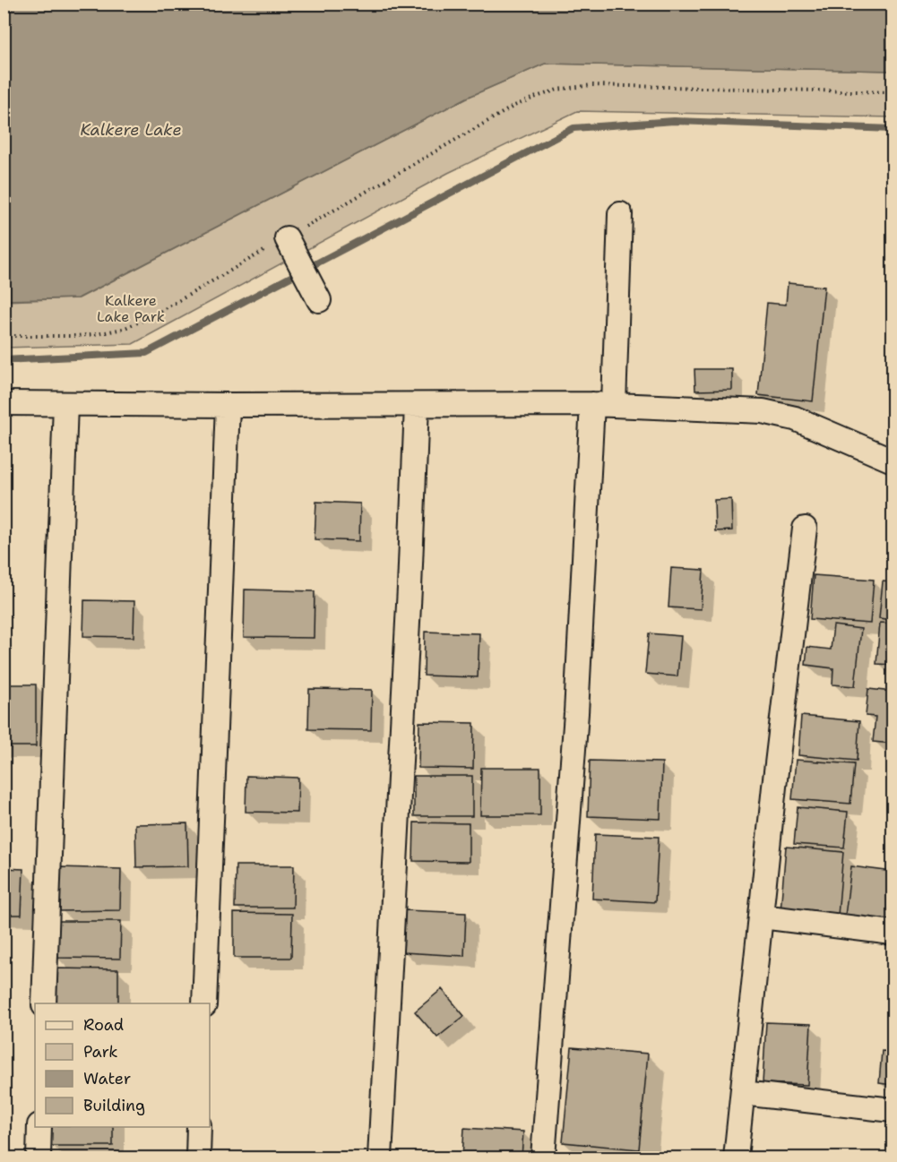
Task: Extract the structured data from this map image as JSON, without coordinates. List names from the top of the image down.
{
  "water": ["Kalkere Lake"],
  "parks": ["Kalkere Lake Park"],
  "legend": [
    "Road",
    "Park",
    "Water",
    "Building"
  ]
}
